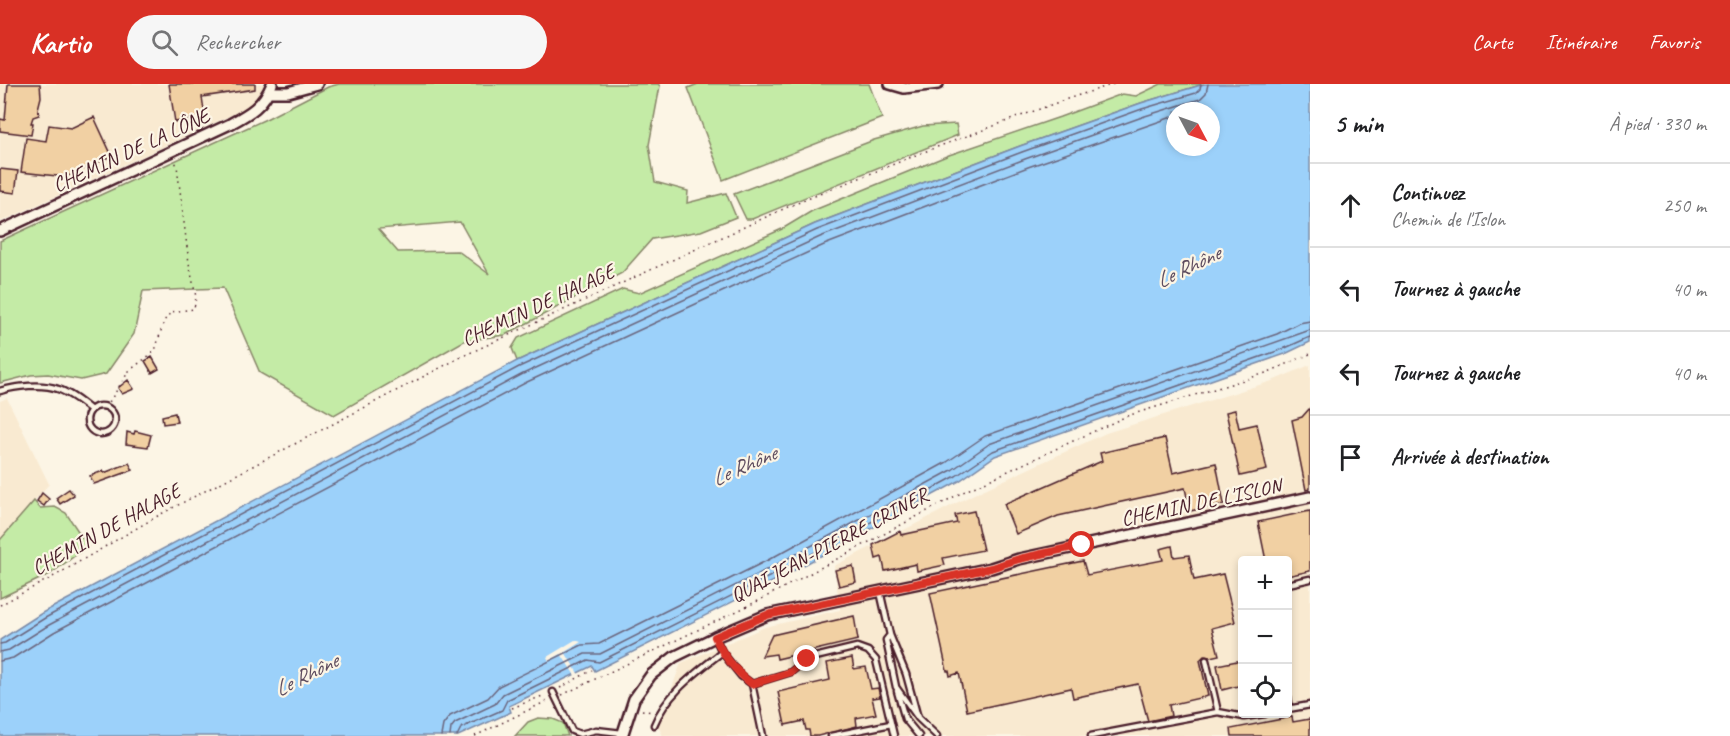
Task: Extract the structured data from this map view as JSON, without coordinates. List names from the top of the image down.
{
  "streets": {
    "street": ["CHEMIN DE LA LÔNE", "CHEMIN DE L'ISLON"],
    "path": ["CHEMIN DE HALAGE", "QUAI JEAN-PIERRE CRINER"]
  },
  "water": ["Le Rhône"],
  "north": "bottom right",
  "page": {
    "header": "Kartio",
    "search": "Rechercher",
    "nav": ["Carte", "Itinéraire", "Favoris"],
    "heading": ["5 min", "À pied · 330 m"],
    "list": [
      ["Continuez", "Chemin de l'Islon", "250 m"],
      ["Tournez à gauche", "40 m"],
      ["Tournez à gauche", "40 m"],
      "Arrivée à destination"
    ],
    "map_buttons": ["+", "−"]
  }
}
